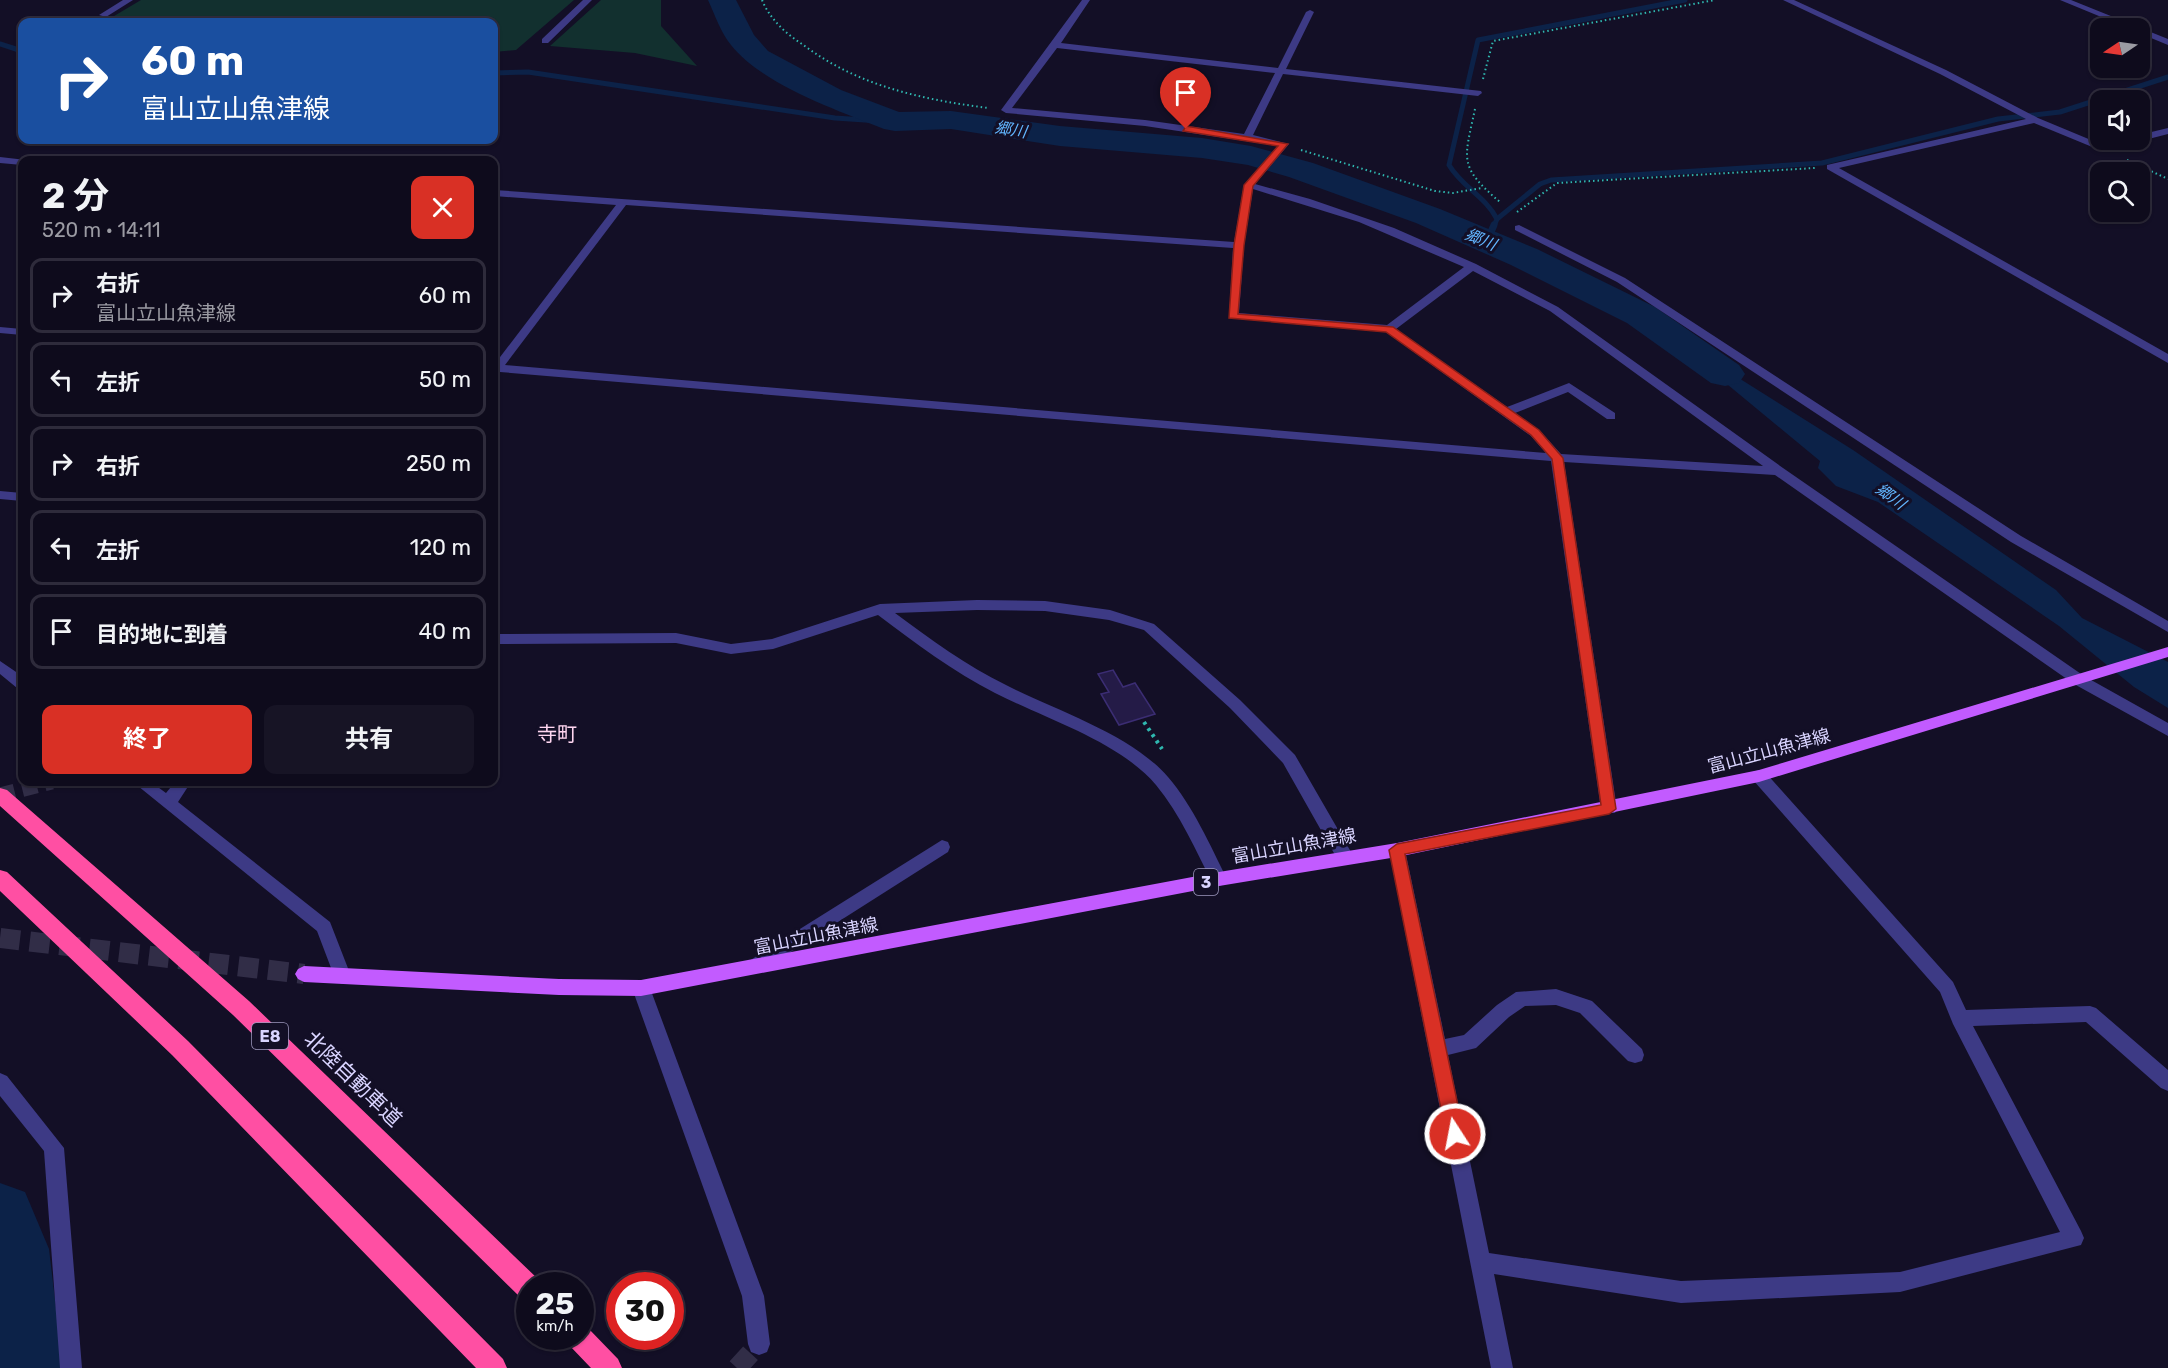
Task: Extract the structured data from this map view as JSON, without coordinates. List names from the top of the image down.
{
  "streets": {
    "highway": ["E8", "北陸自動車道"],
    "main road": ["富山立山魚津線", "3"]
  },
  "districts": ["寺町"],
  "water": ["郷川"],
  "north": "left",
  "page": {
    "turn": ["60 m", "富山立山魚津線"],
    "heading": ["2 分", "520 m · 14:11"],
    "list": [
      {
        "name": "右折",
        "note": "富山立山魚津線",
        "value": "60 m"
      },
      {
        "name": "左折",
        "value": "50 m"
      },
      {
        "name": "右折",
        "value": "250 m"
      },
      {
        "name": "左折",
        "value": "120 m"
      },
      {
        "name": "目的地に到着",
        "value": "40 m"
      }
    ],
    "buttons": ["終了", "共有"],
    "speed": "25 km/h",
    "limit": "30"
  }
}
